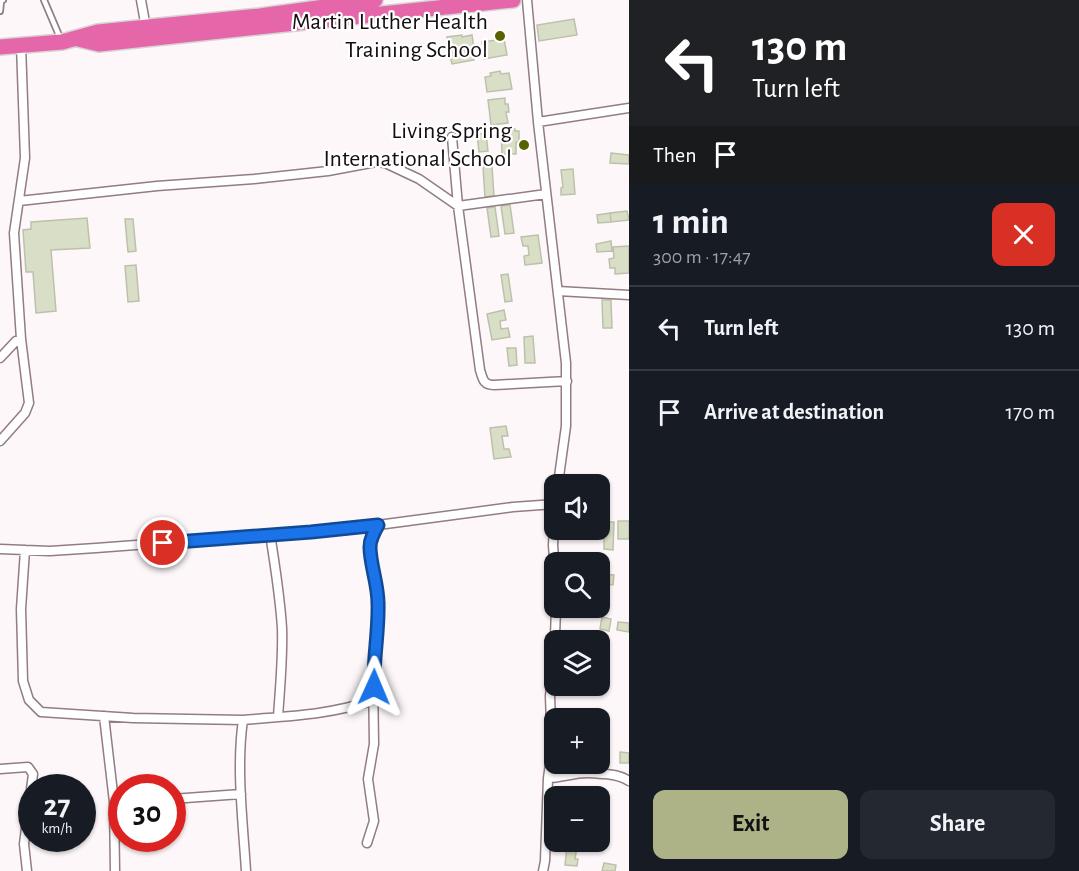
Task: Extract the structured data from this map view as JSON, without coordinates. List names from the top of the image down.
{
  "places": ["Martin Luther Health Training School", "Living Spring International School"],
  "page": {
    "turn": ["130 m", "Turn left"],
    "then": "Then",
    "heading": ["1 min", "300 m · 17:47"],
    "list": [
      {
        "name": "Turn left",
        "value": "130 m"
      },
      {
        "name": "Arrive at destination",
        "value": "170 m"
      }
    ],
    "map_buttons": ["+", "−"],
    "speed": "27 km/h",
    "limit": "30",
    "buttons": ["Exit", "Share"]
  }
}
